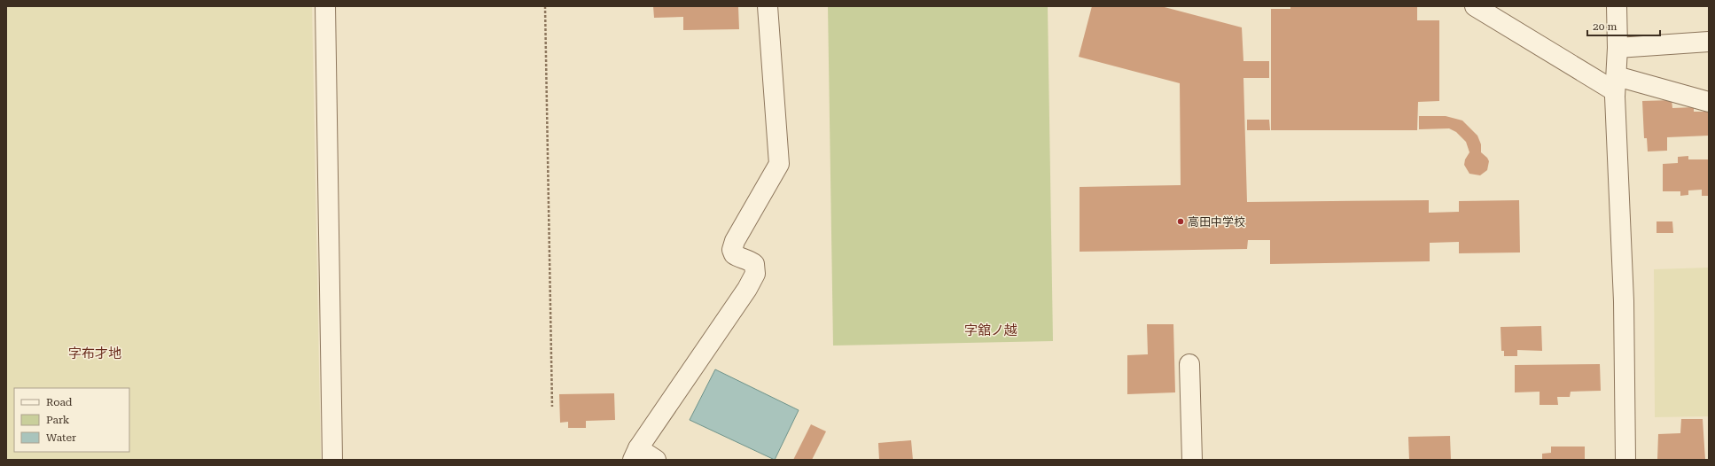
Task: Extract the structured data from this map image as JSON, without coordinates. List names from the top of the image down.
{
  "districts": ["字舘ノ越", "字布才地"],
  "places": ["高田中学校"],
  "legend": ["Road", "Park", "Water"],
  "scale_bar": "20 m"
}
